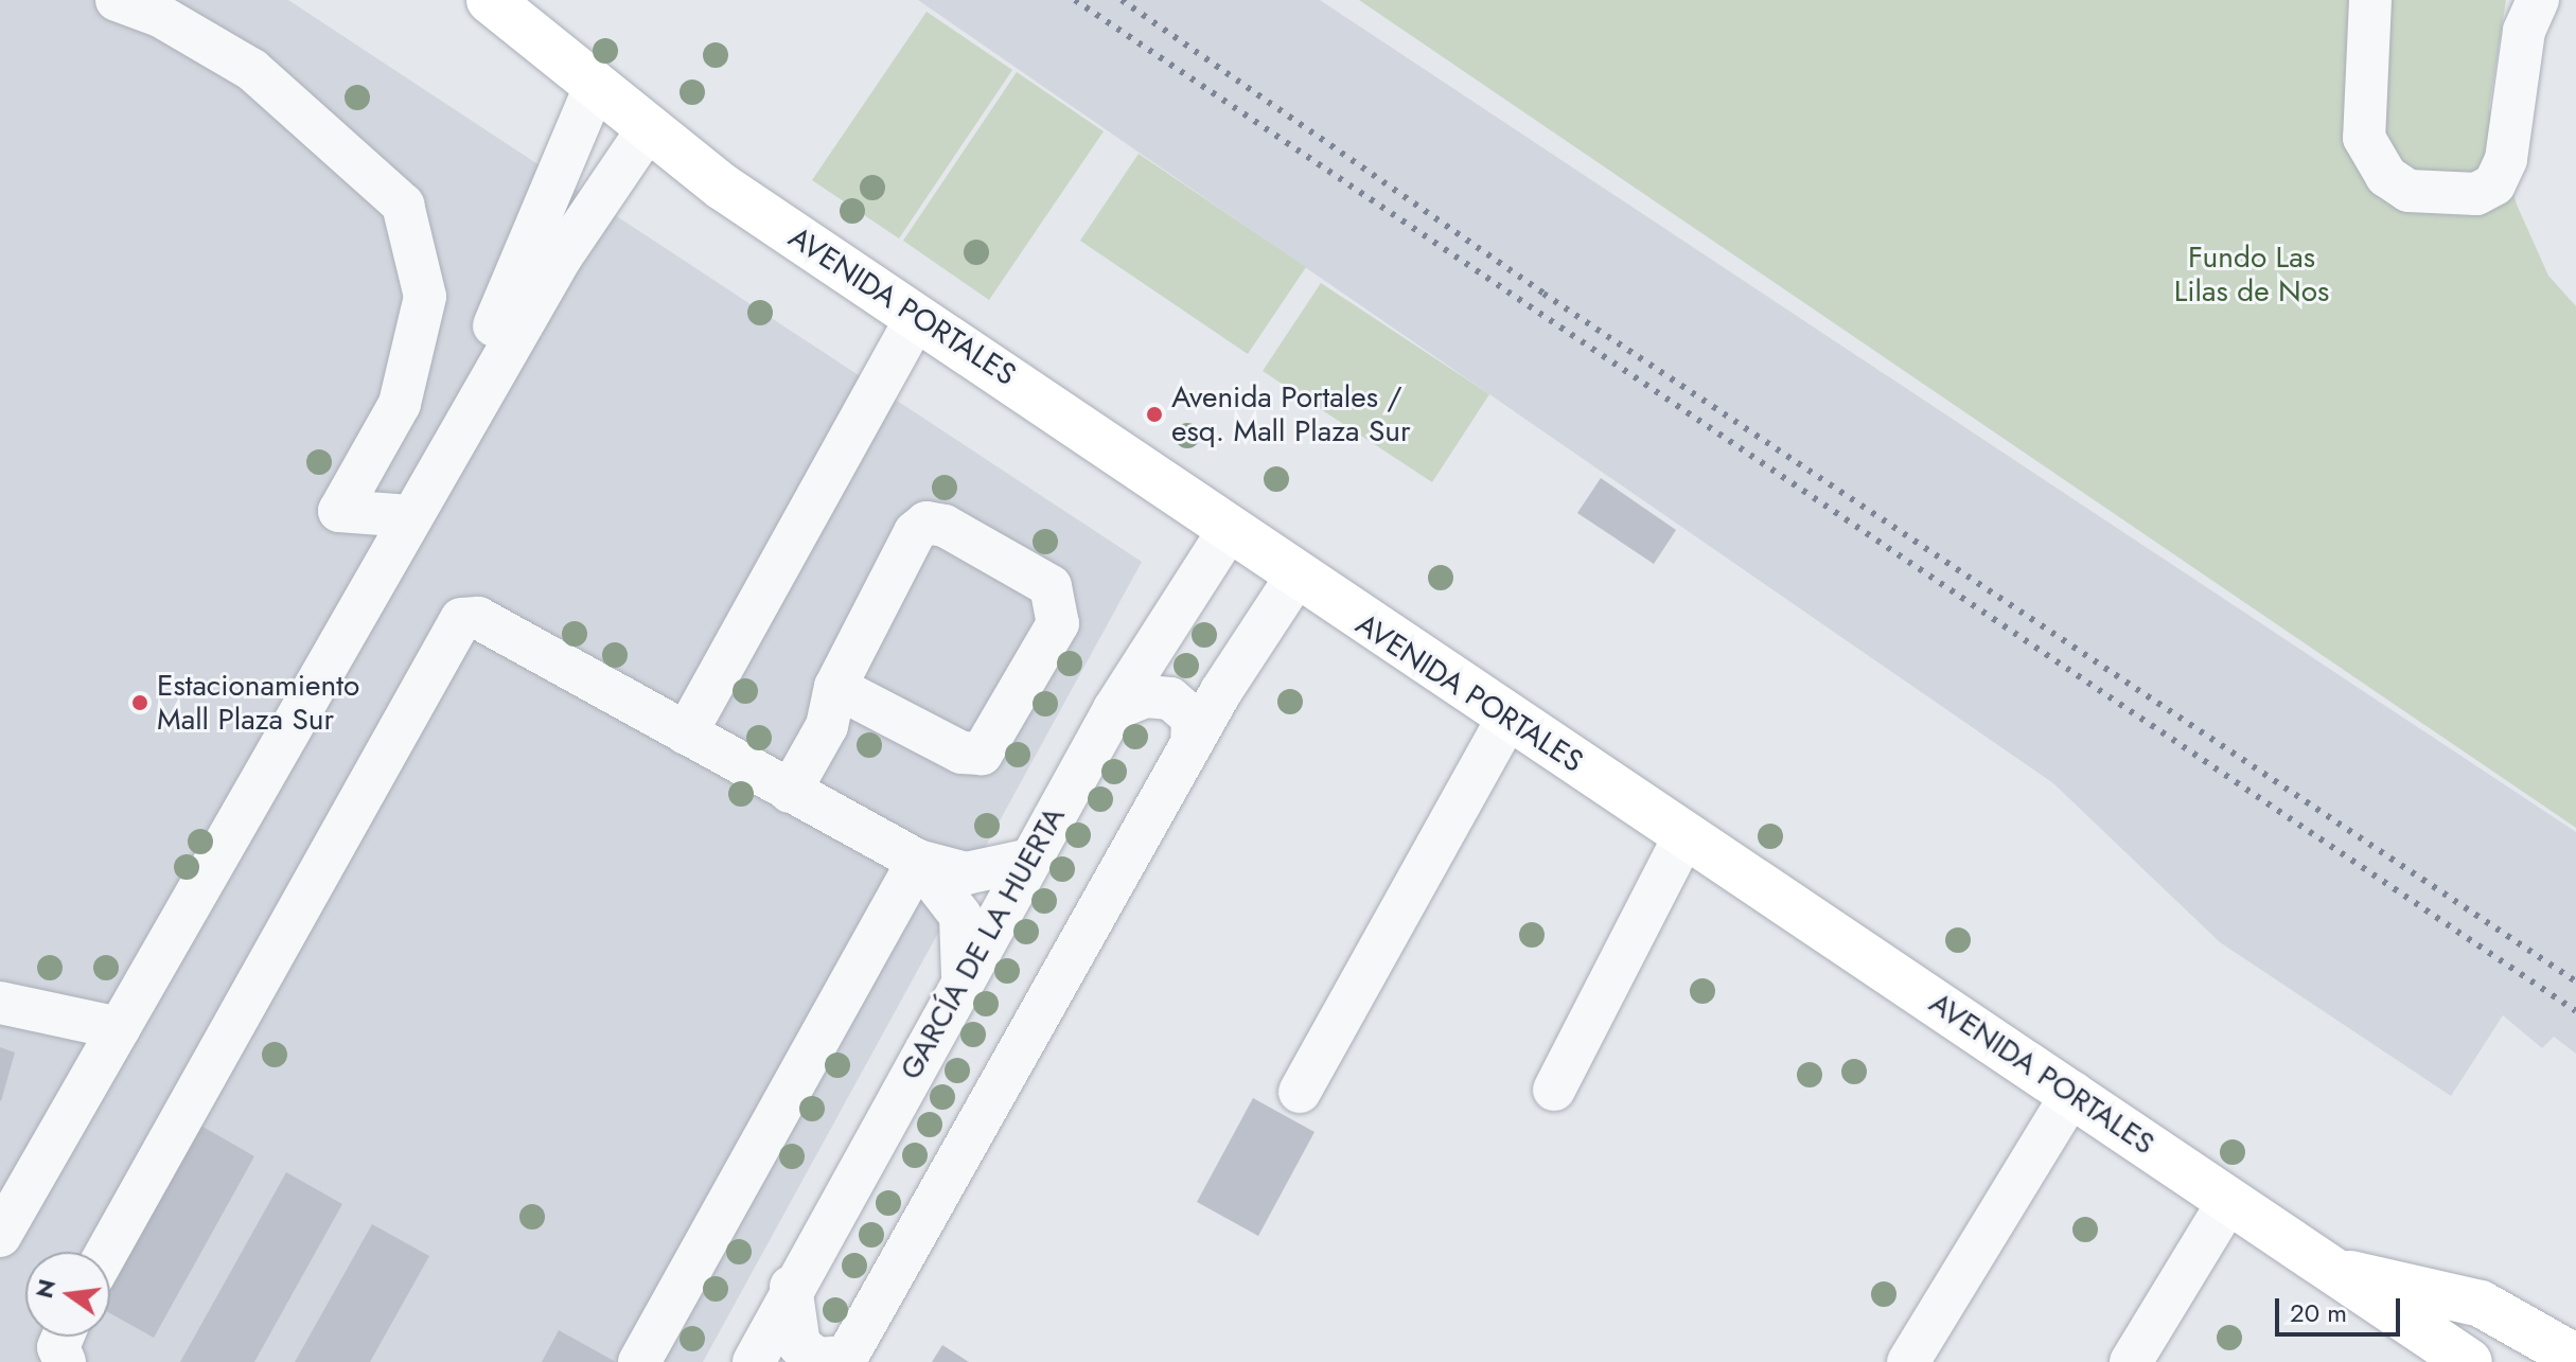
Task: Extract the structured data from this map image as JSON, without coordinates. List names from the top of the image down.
{
  "streets": {
    "main road": ["AVENIDA PORTALES"],
    "street": ["GARCÍA DE LA HUERTA"]
  },
  "crossings": [
    ["AVENIDA PORTALES", "GARCÍA DE LA HUERTA"]
  ],
  "parks": ["Fundo Las Lilas de Nos"],
  "places": ["Avenida Portales / esq. Mall Plaza Sur", "Estacionamiento Mall Plaza Sur"],
  "scale_bar": "20 m",
  "north": "left"
}
